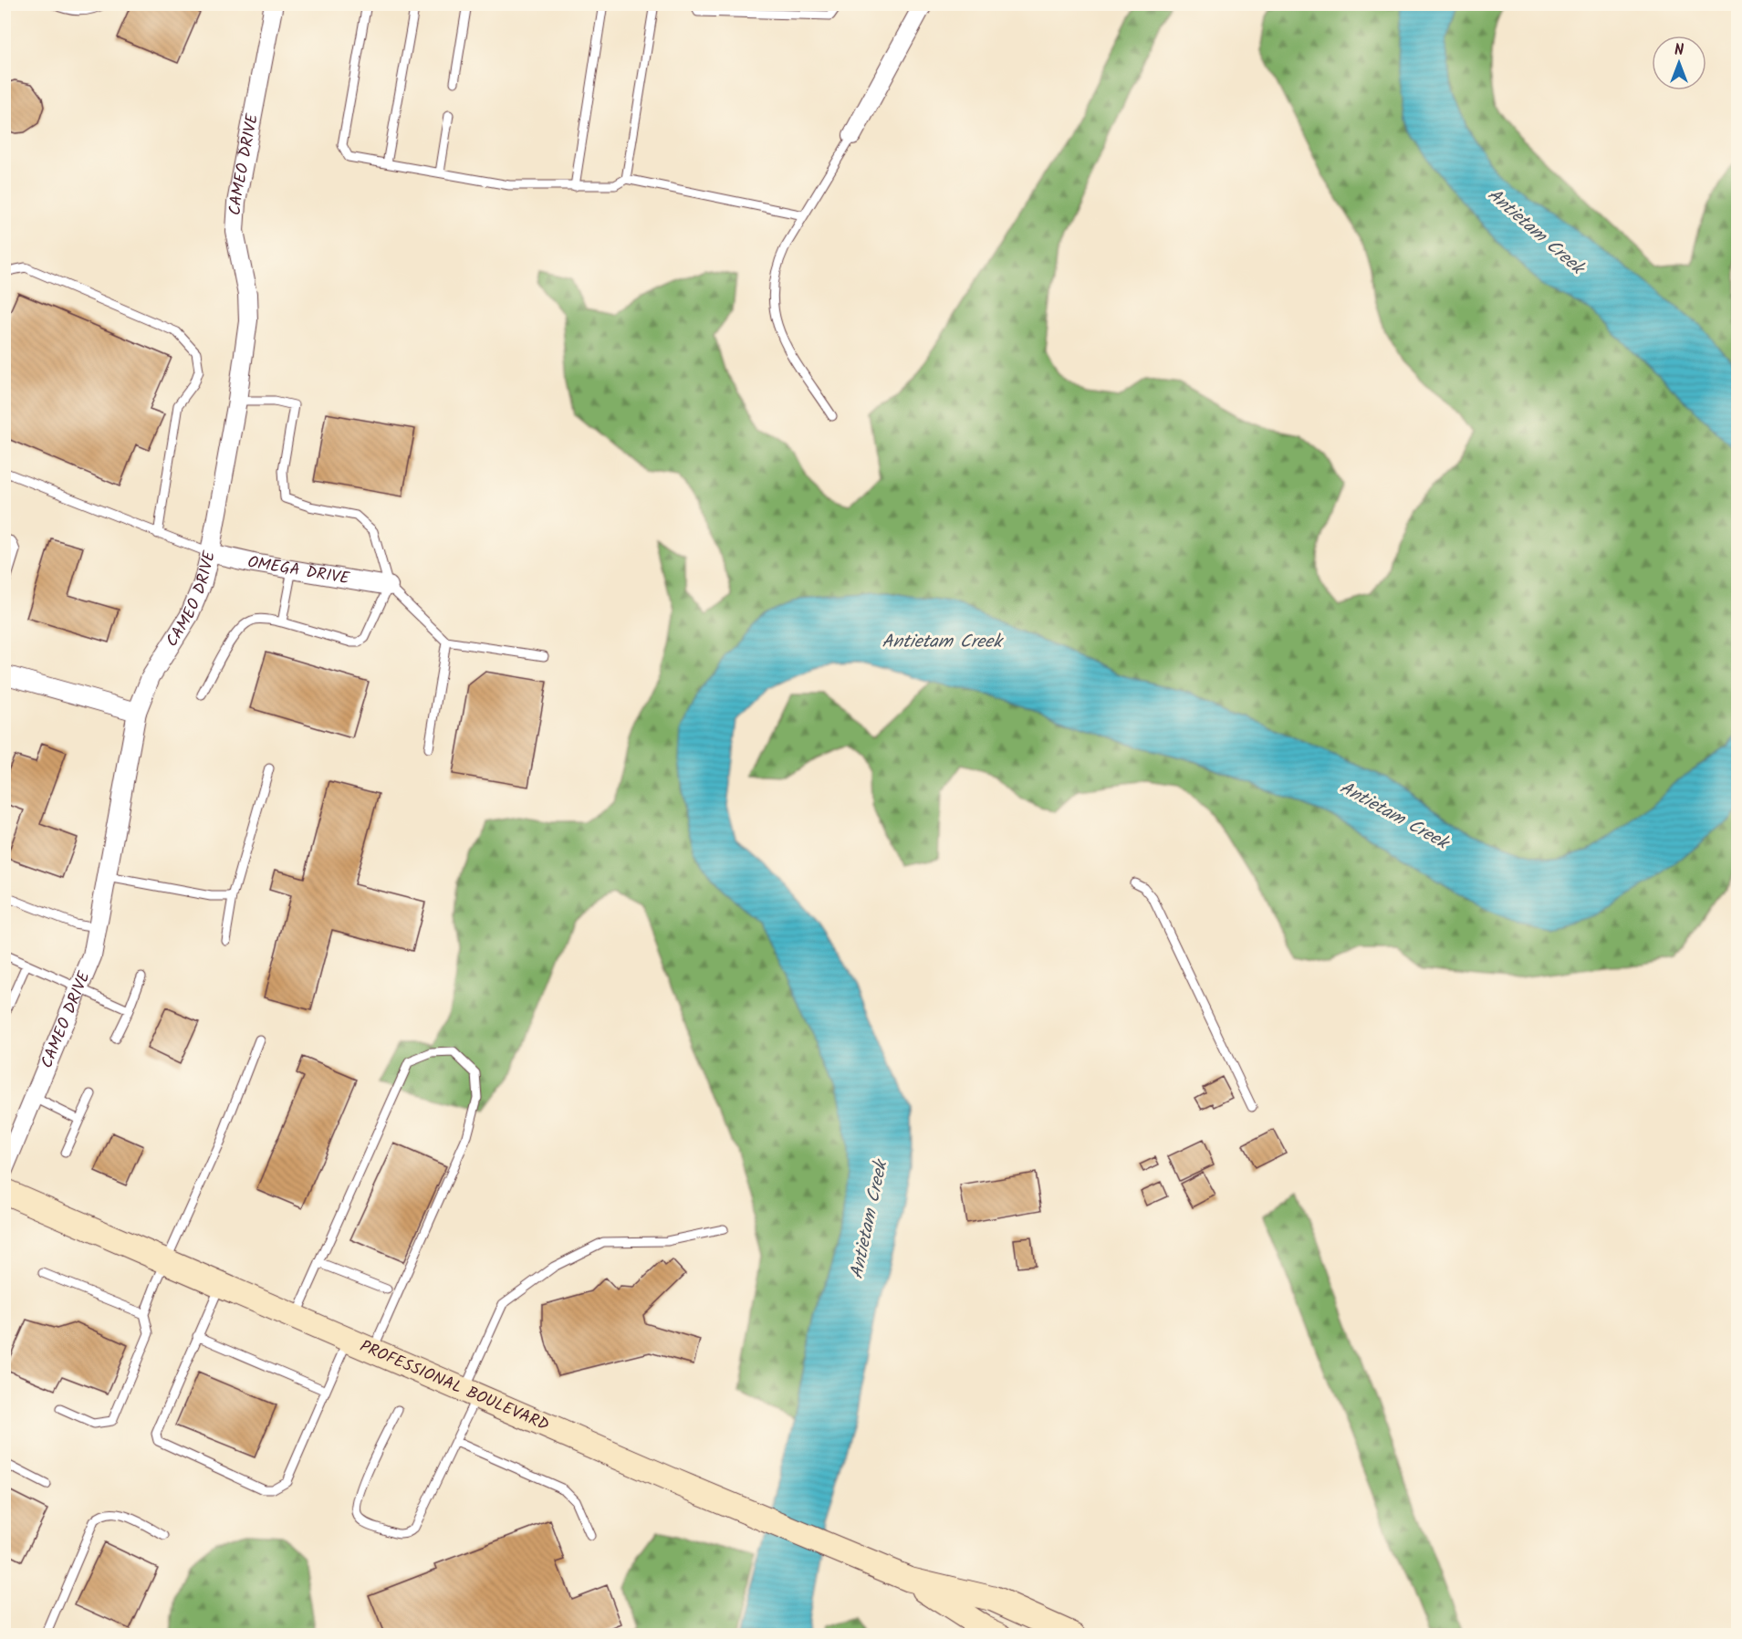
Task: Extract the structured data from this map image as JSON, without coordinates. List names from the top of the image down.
{
  "streets": {
    "street": ["CAMEO DRIVE", "OMEGA DRIVE", "PROFESSIONAL BOULEVARD"]
  },
  "crossings": [
    ["CAMEO DRIVE", "OMEGA DRIVE"]
  ],
  "water": ["Antietam Creek"],
  "north": "top"
}
